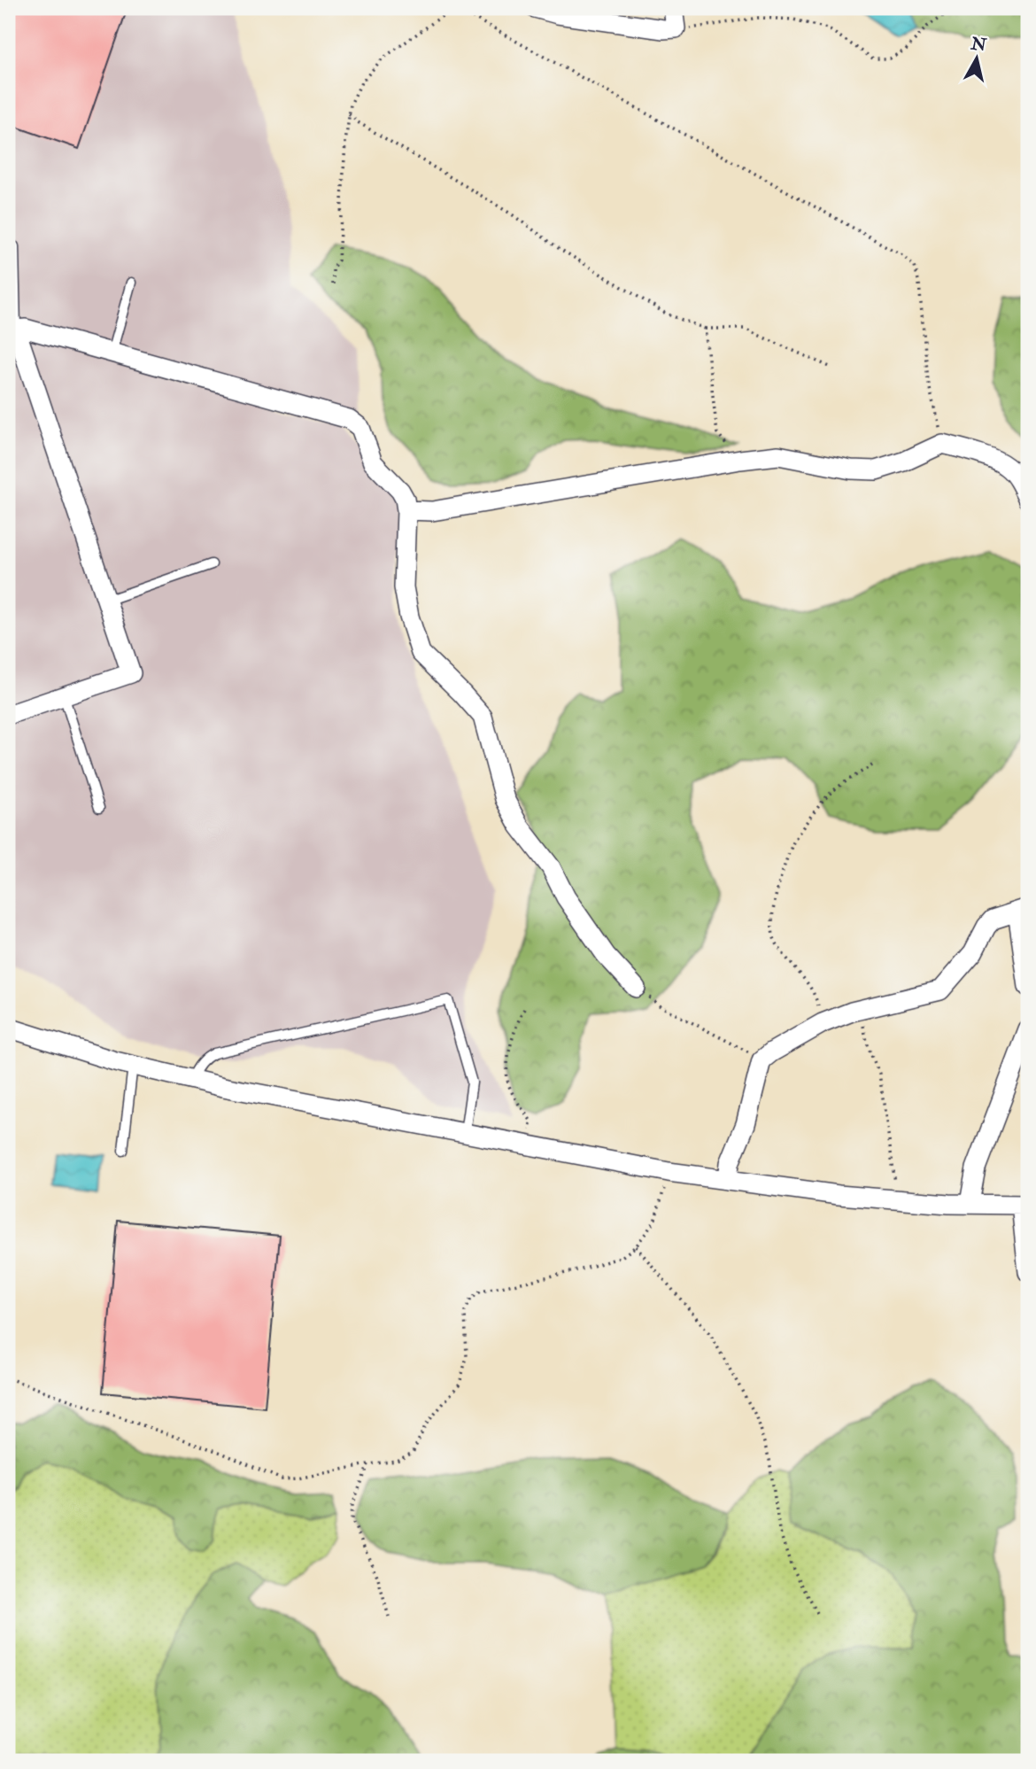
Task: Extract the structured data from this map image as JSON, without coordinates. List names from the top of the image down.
{
  "north": "top"
}
